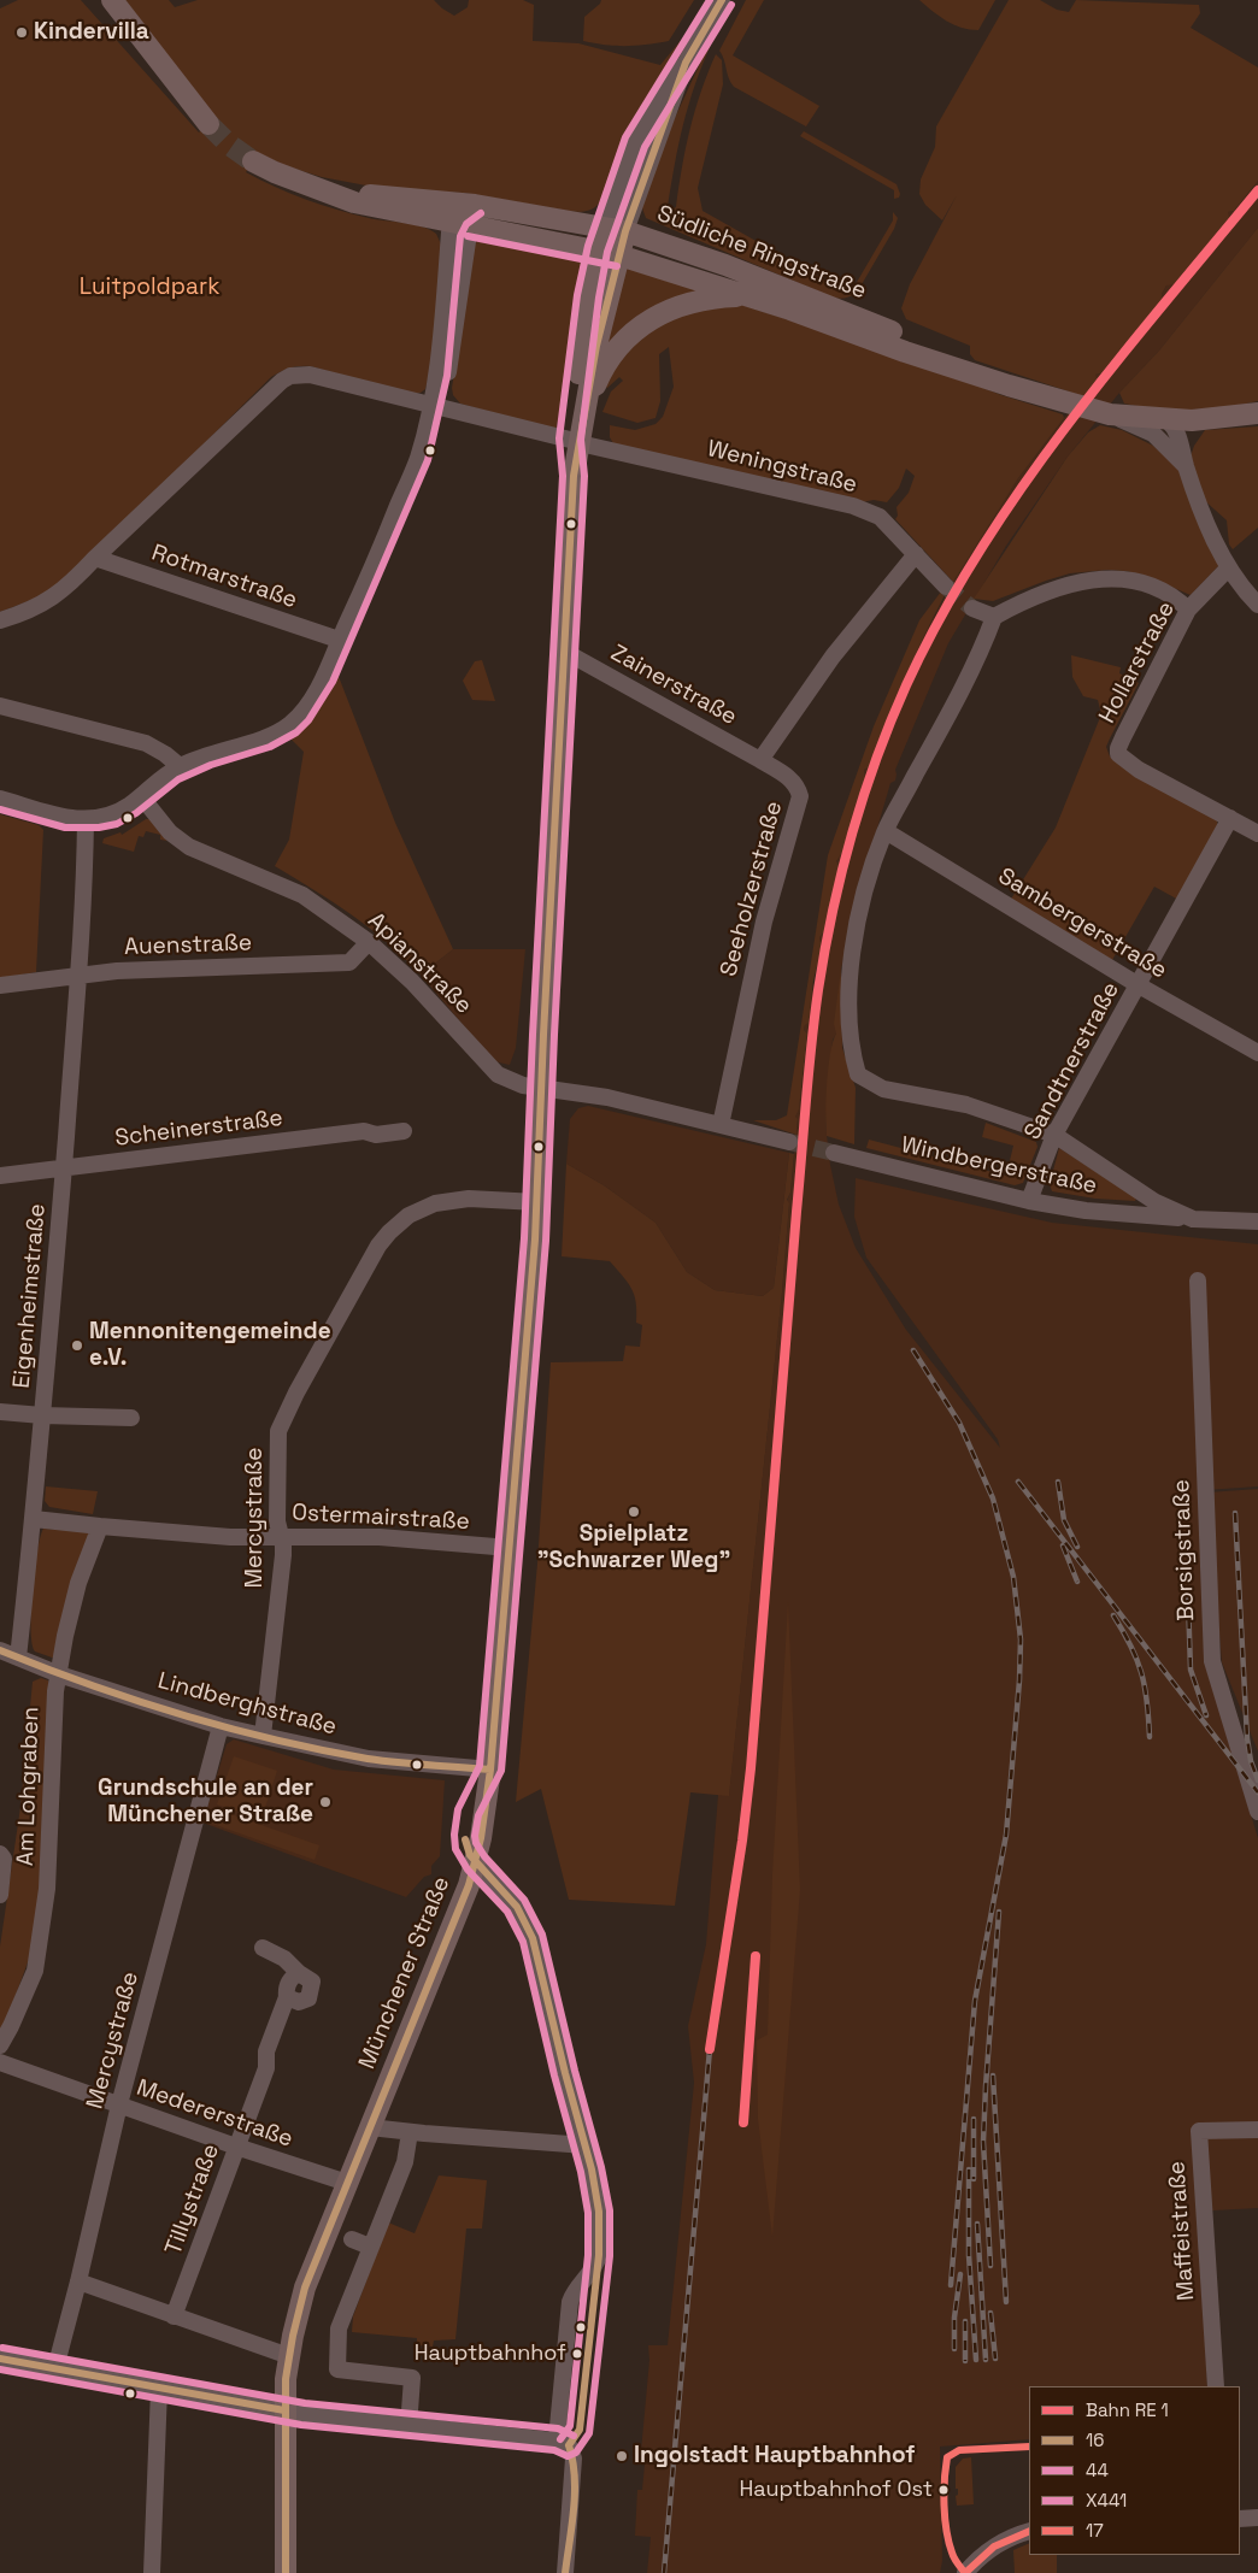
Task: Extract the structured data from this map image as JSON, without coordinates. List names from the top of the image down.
{
  "streets": {
    "main road": ["Südliche Ringstraße", "Münchener Straße"],
    "street": [
      "Weningstraße",
      "Rotmarstraße",
      "Hollarstraße",
      "Zainerstraße",
      "Seeholzerstraße",
      "Sambergerstraße",
      "Auenstraße",
      "Apianstraße",
      "Sandtnerstraße",
      "Scheinerstraße",
      "Windbergerstraße",
      "Eigenheimstraße",
      "Mercystraße",
      "Ostermairstraße",
      "Borsigstraße",
      "Lindberghstraße",
      "Am Lohgraben",
      "Medererstraße",
      "Tillystraße",
      "Maffeistraße"
    ]
  },
  "crossings": [
    ["Südliche Ringstraße", "Münchener Straße"],
    ["Weningstraße", "Rotmarstraße"],
    ["Weningstraße", "Münchener Straße"],
    ["Hollarstraße", "Sandtnerstraße"],
    ["Zainerstraße", "Seeholzerstraße"],
    ["Zainerstraße", "Münchener Straße"],
    ["Sambergerstraße", "Sandtnerstraße"],
    ["Auenstraße", "Apianstraße"],
    ["Auenstraße", "Eigenheimstraße"],
    ["Apianstraße", "Münchener Straße"],
    ["Sandtnerstraße", "Windbergerstraße"],
    ["Scheinerstraße", "Eigenheimstraße"],
    ["Mercystraße", "Ostermairstraße"],
    ["Mercystraße", "Lindberghstraße"],
    ["Mercystraße", "Münchener Straße"],
    ["Mercystraße", "Medererstraße"],
    ["Ostermairstraße", "Am Lohgraben"],
    ["Ostermairstraße", "Münchener Straße"],
    ["Lindberghstraße", "Am Lohgraben"],
    ["Lindberghstraße", "Münchener Straße"],
    ["Münchener Straße", "Medererstraße"],
    ["Medererstraße", "Tillystraße"]
  ],
  "parks": ["Luitpoldpark"],
  "places": [
    "Kindervilla",
    "Mennonitengemeinde e.V.",
    "Spielplatz \"Schwarzer Weg\"",
    "Grundschule an der Münchener Straße",
    "Hauptbahnhof",
    "Ingolstadt Hauptbahnhof",
    "Hauptbahnhof Ost"
  ],
  "lines": [
    "transit line 16",
    "transit line X441",
    "transit line 44",
    "transit line 17"
  ],
  "legend": [
    "Bahn RE 1",
    "16",
    "44",
    "X441",
    "17"
  ]
}
